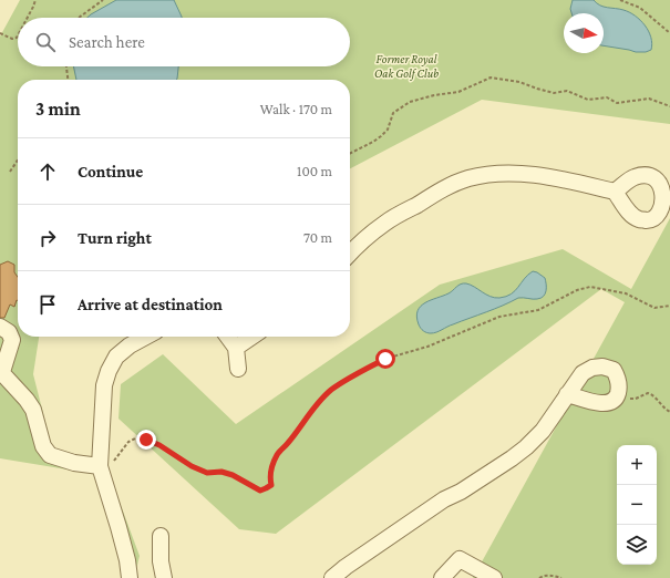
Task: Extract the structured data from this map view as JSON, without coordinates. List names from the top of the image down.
{
  "parks": ["Former Royal Oak Golf Club"],
  "north": "right",
  "page": {
    "search": "Search here",
    "heading": ["3 min", "Walk · 170 m"],
    "list": [
      ["Continue", "100 m"],
      ["Turn right", "70 m"],
      "Arrive at destination"
    ],
    "map_buttons": ["+", "−"]
  }
}
